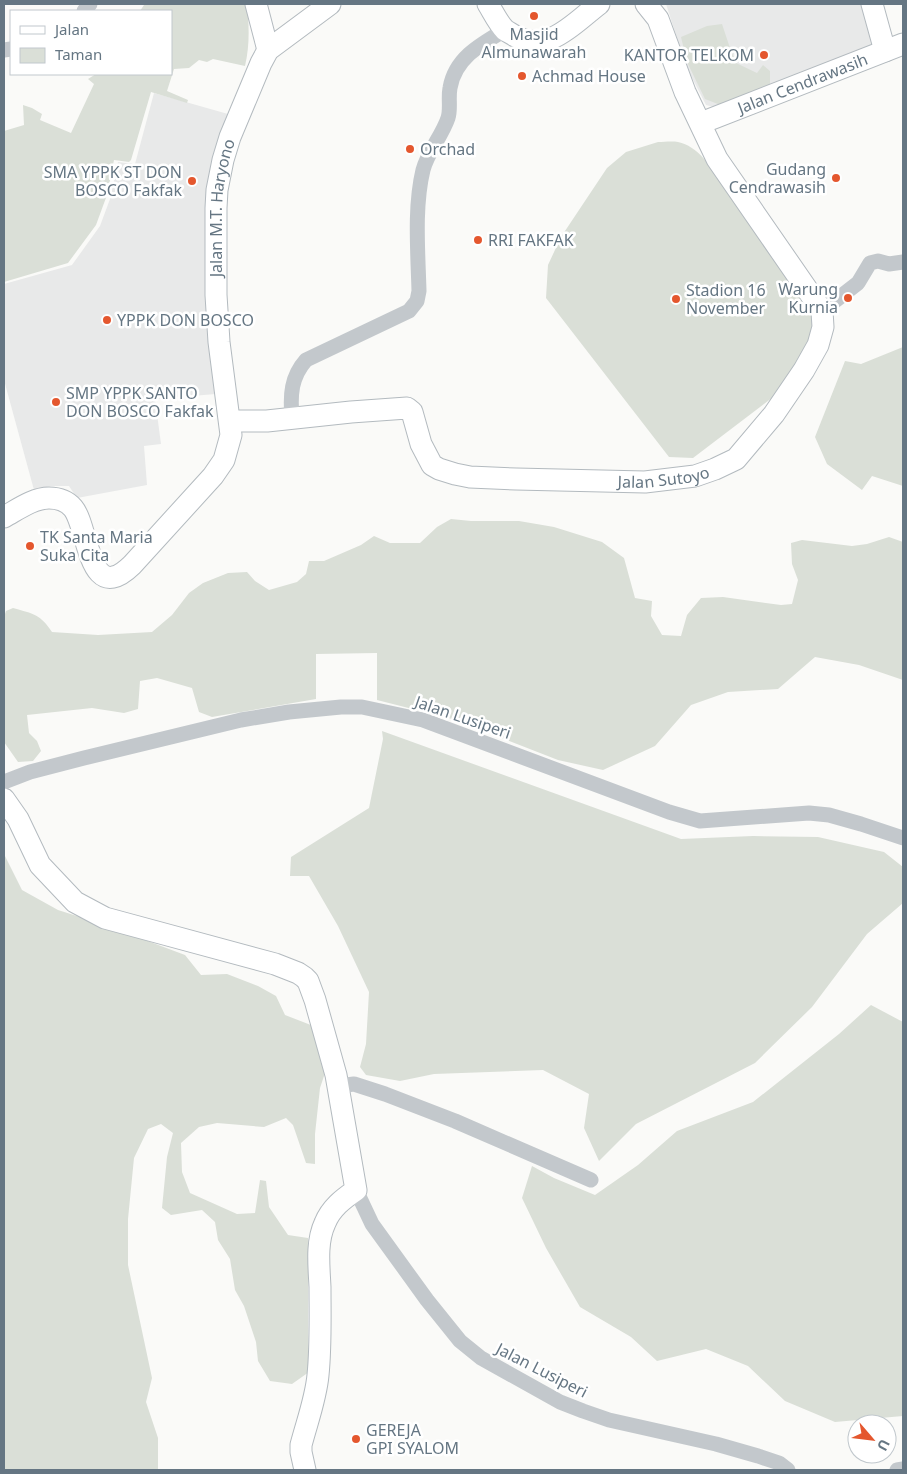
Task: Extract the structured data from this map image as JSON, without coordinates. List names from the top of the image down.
{
  "streets": {
    "main road": ["Jalan Cendrawasih", "Jalan M.T. Haryono", "Jalan Sutoyo"],
    "street": ["Jalan Lusiperi"]
  },
  "crossings": [
    ["Jalan M.T. Haryono", "Jalan Sutoyo"]
  ],
  "places": [
    "Masjid Almunawarah",
    "KANTOR TELKOM",
    "Achmad House",
    "Orchad",
    "Gudang Cendrawasih",
    "SMA YPPK ST DON BOSCO Fakfak",
    "RRI FAKFAK",
    "Warung Kurnia",
    "Stadion 16 November",
    "YPPK DON BOSCO",
    "SMP YPPK SANTO DON BOSCO Fakfak",
    "TK Santa Maria Suka Cita",
    "GEREJA GPI SYALOM"
  ],
  "legend": ["Jalan", "Taman"],
  "north": "bottom right"
}
